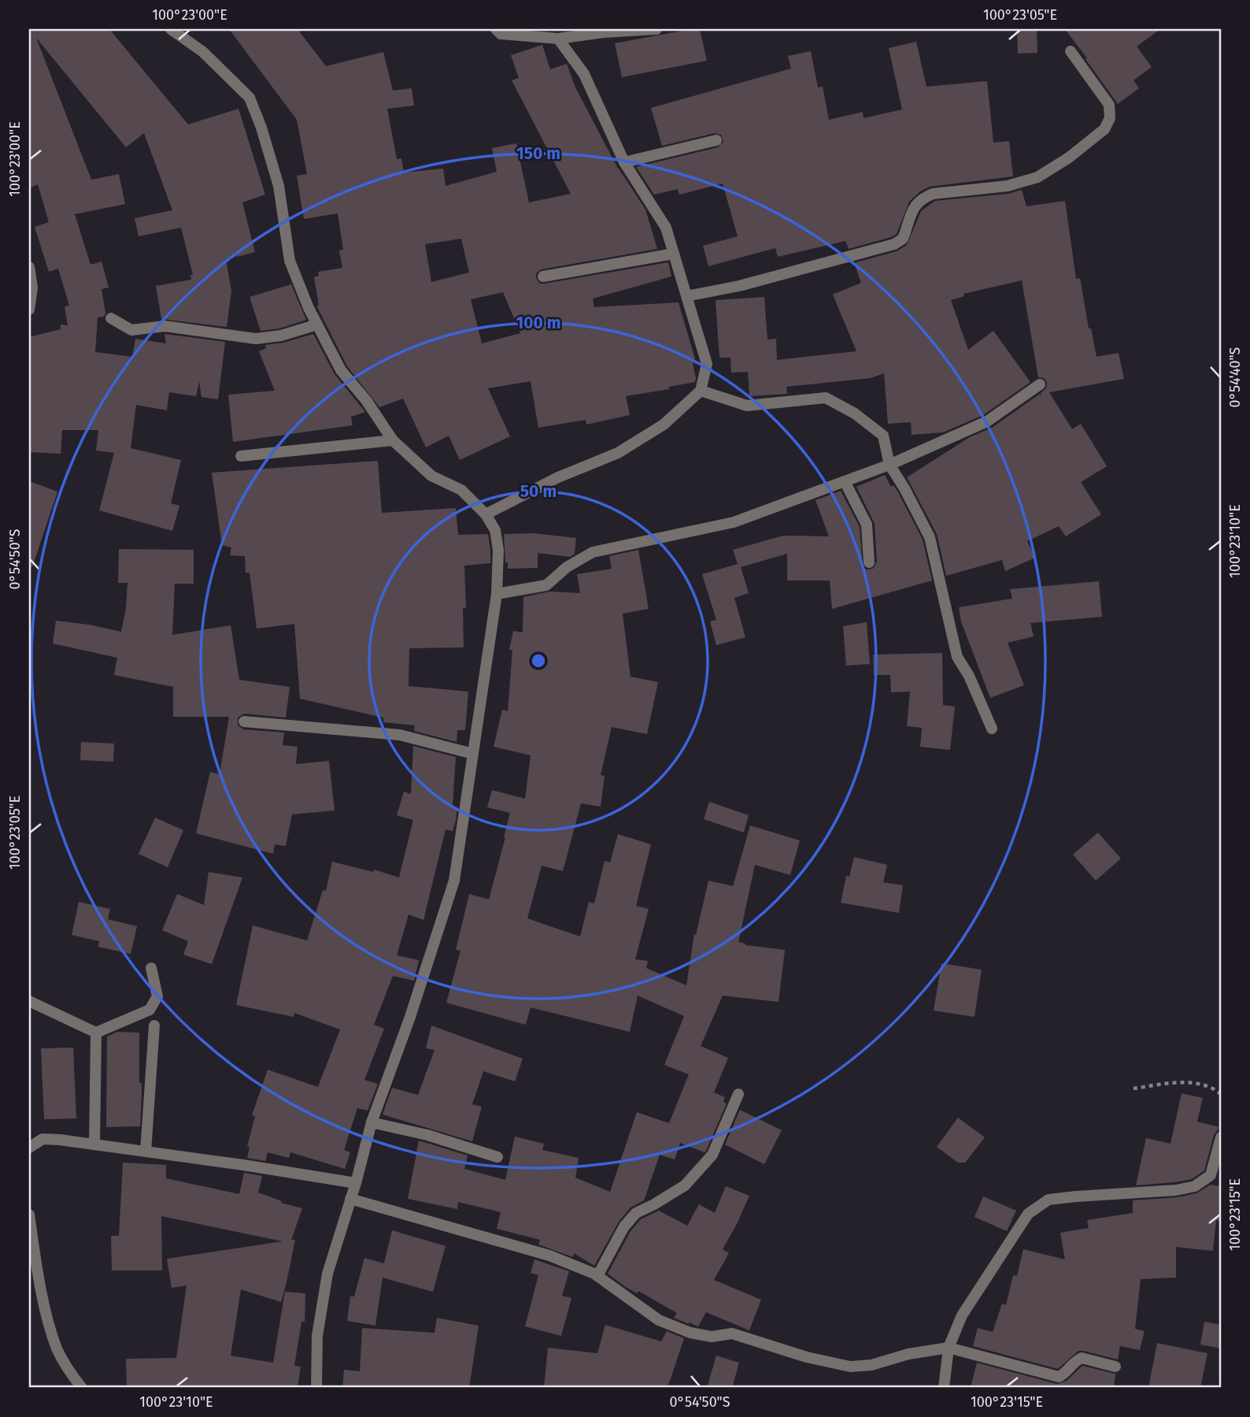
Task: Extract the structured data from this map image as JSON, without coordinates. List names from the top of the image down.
{
  "coordinates": [
    "100°23'00\"E",
    "100°23'05\"E",
    "0°54'40\"S",
    "100°23'10\"E",
    "0°54'50\"S",
    "100°23'15\"E"
  ],
  "rings": ["150 m", "100 m", "50 m"]
}
